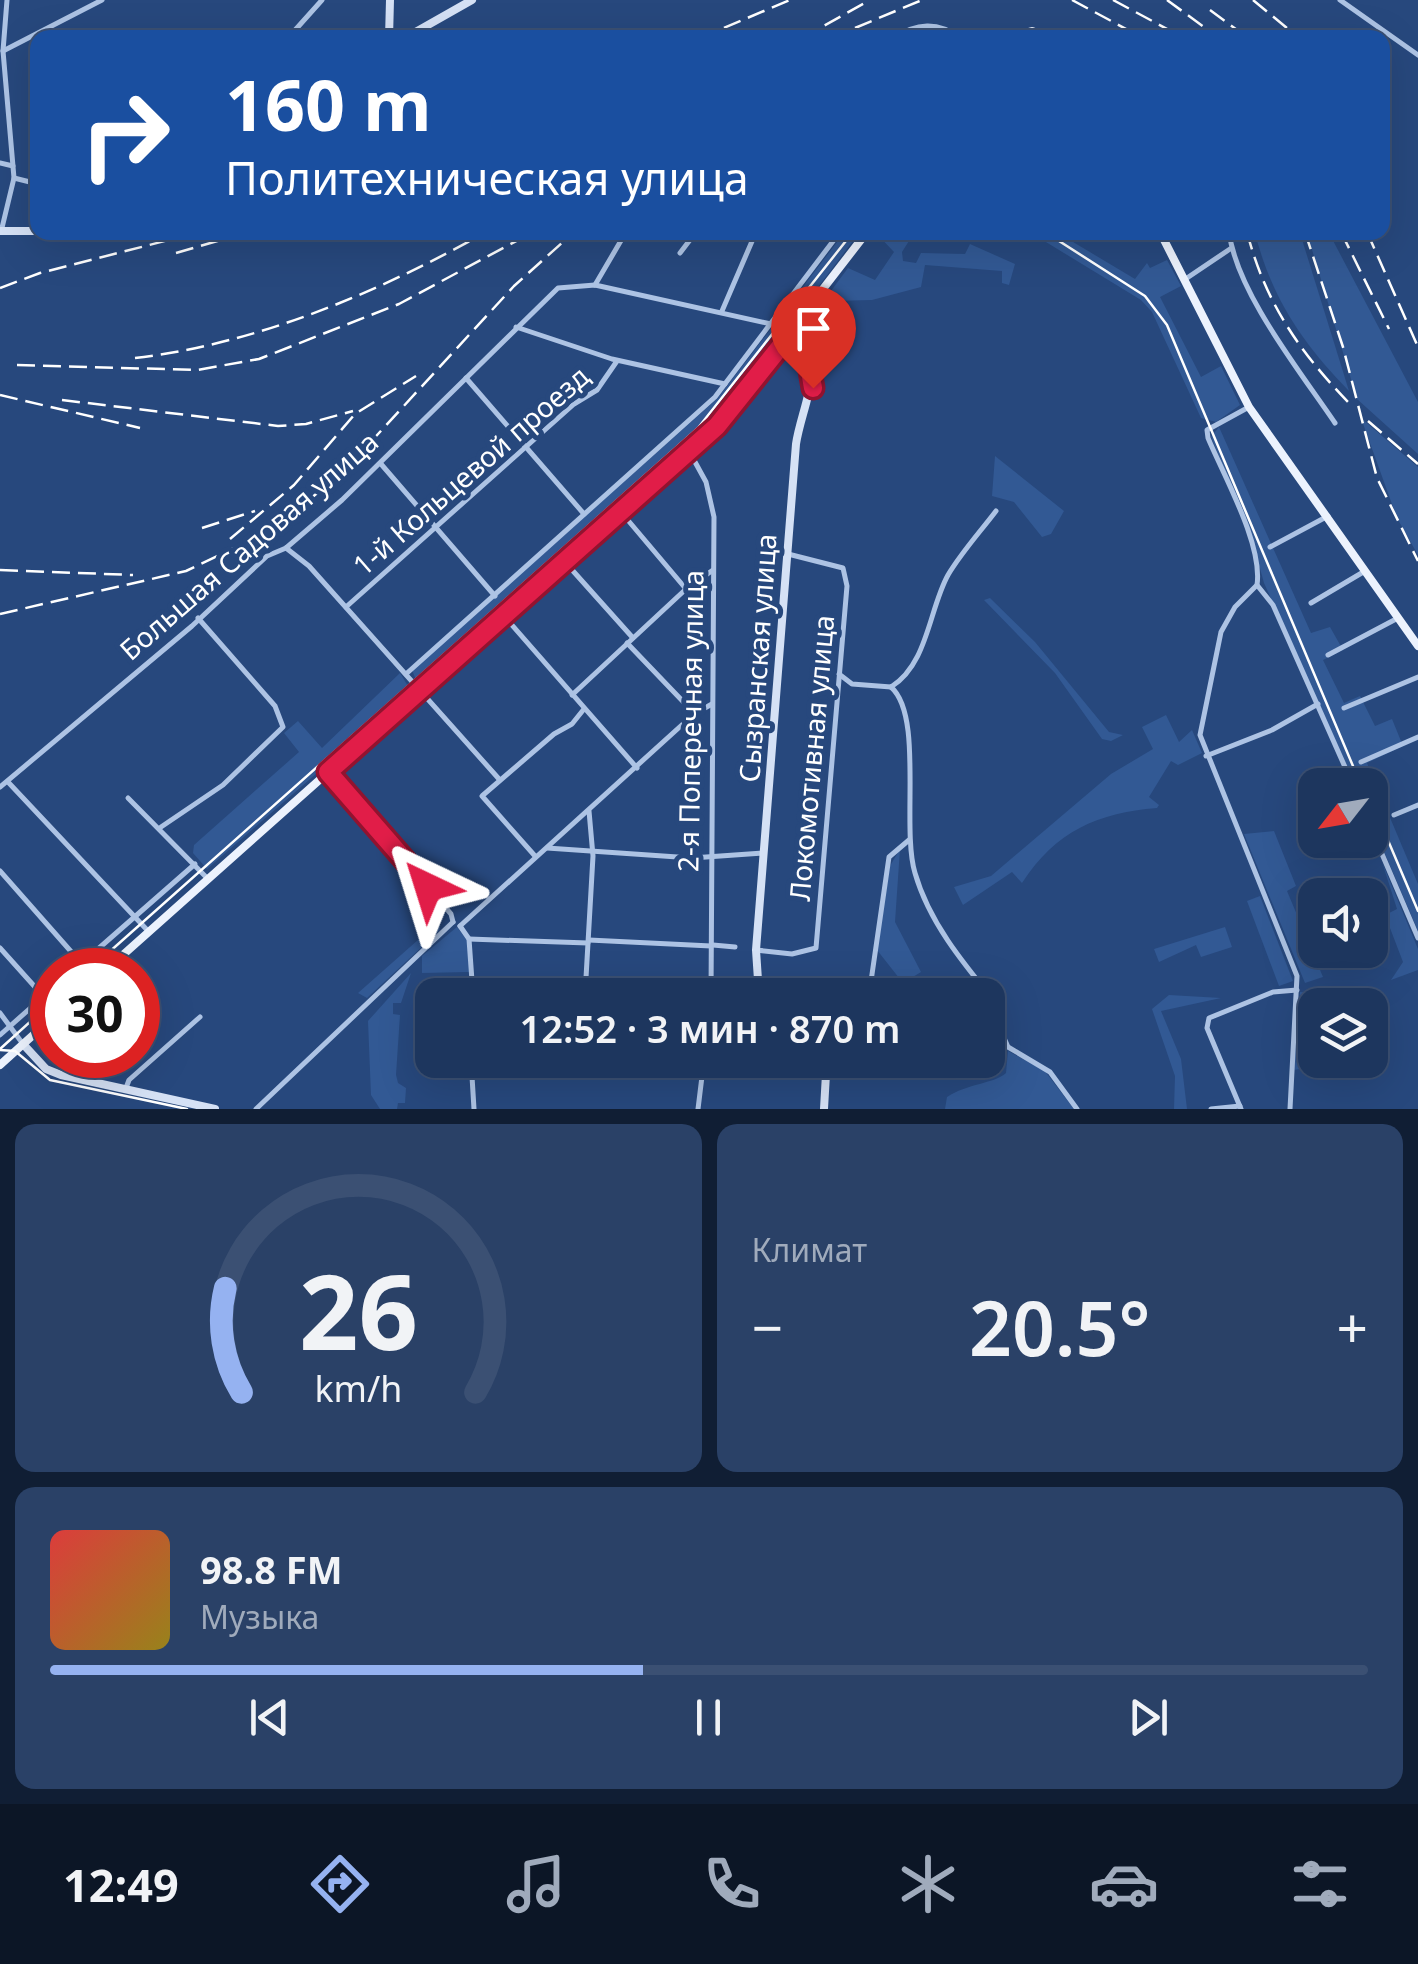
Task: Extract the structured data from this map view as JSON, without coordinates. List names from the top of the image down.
{
  "streets": {
    "street": [
      "1-й Кольцевой проезд",
      "Большая Садовая улица",
      "Сызранская улица",
      "2-я Поперечная улица",
      "Локомотивная улица"
    ]
  },
  "crossings": [
    ["Сызранская улица", "Локомотивная улица"]
  ],
  "north": "bottom left",
  "page": {
    "turn": ["160 m", "Политехническая улица"],
    "limit": "30",
    "trip": "12:52 · 3 мин · 870 m",
    "tile": "Климат",
    "heat": ["−", "20.5°", "+"],
    "song": ["98.8 FM", "Музыка"],
    "tabs": "12:49",
    "gauge": ["26", "km/h"]
  }
}
